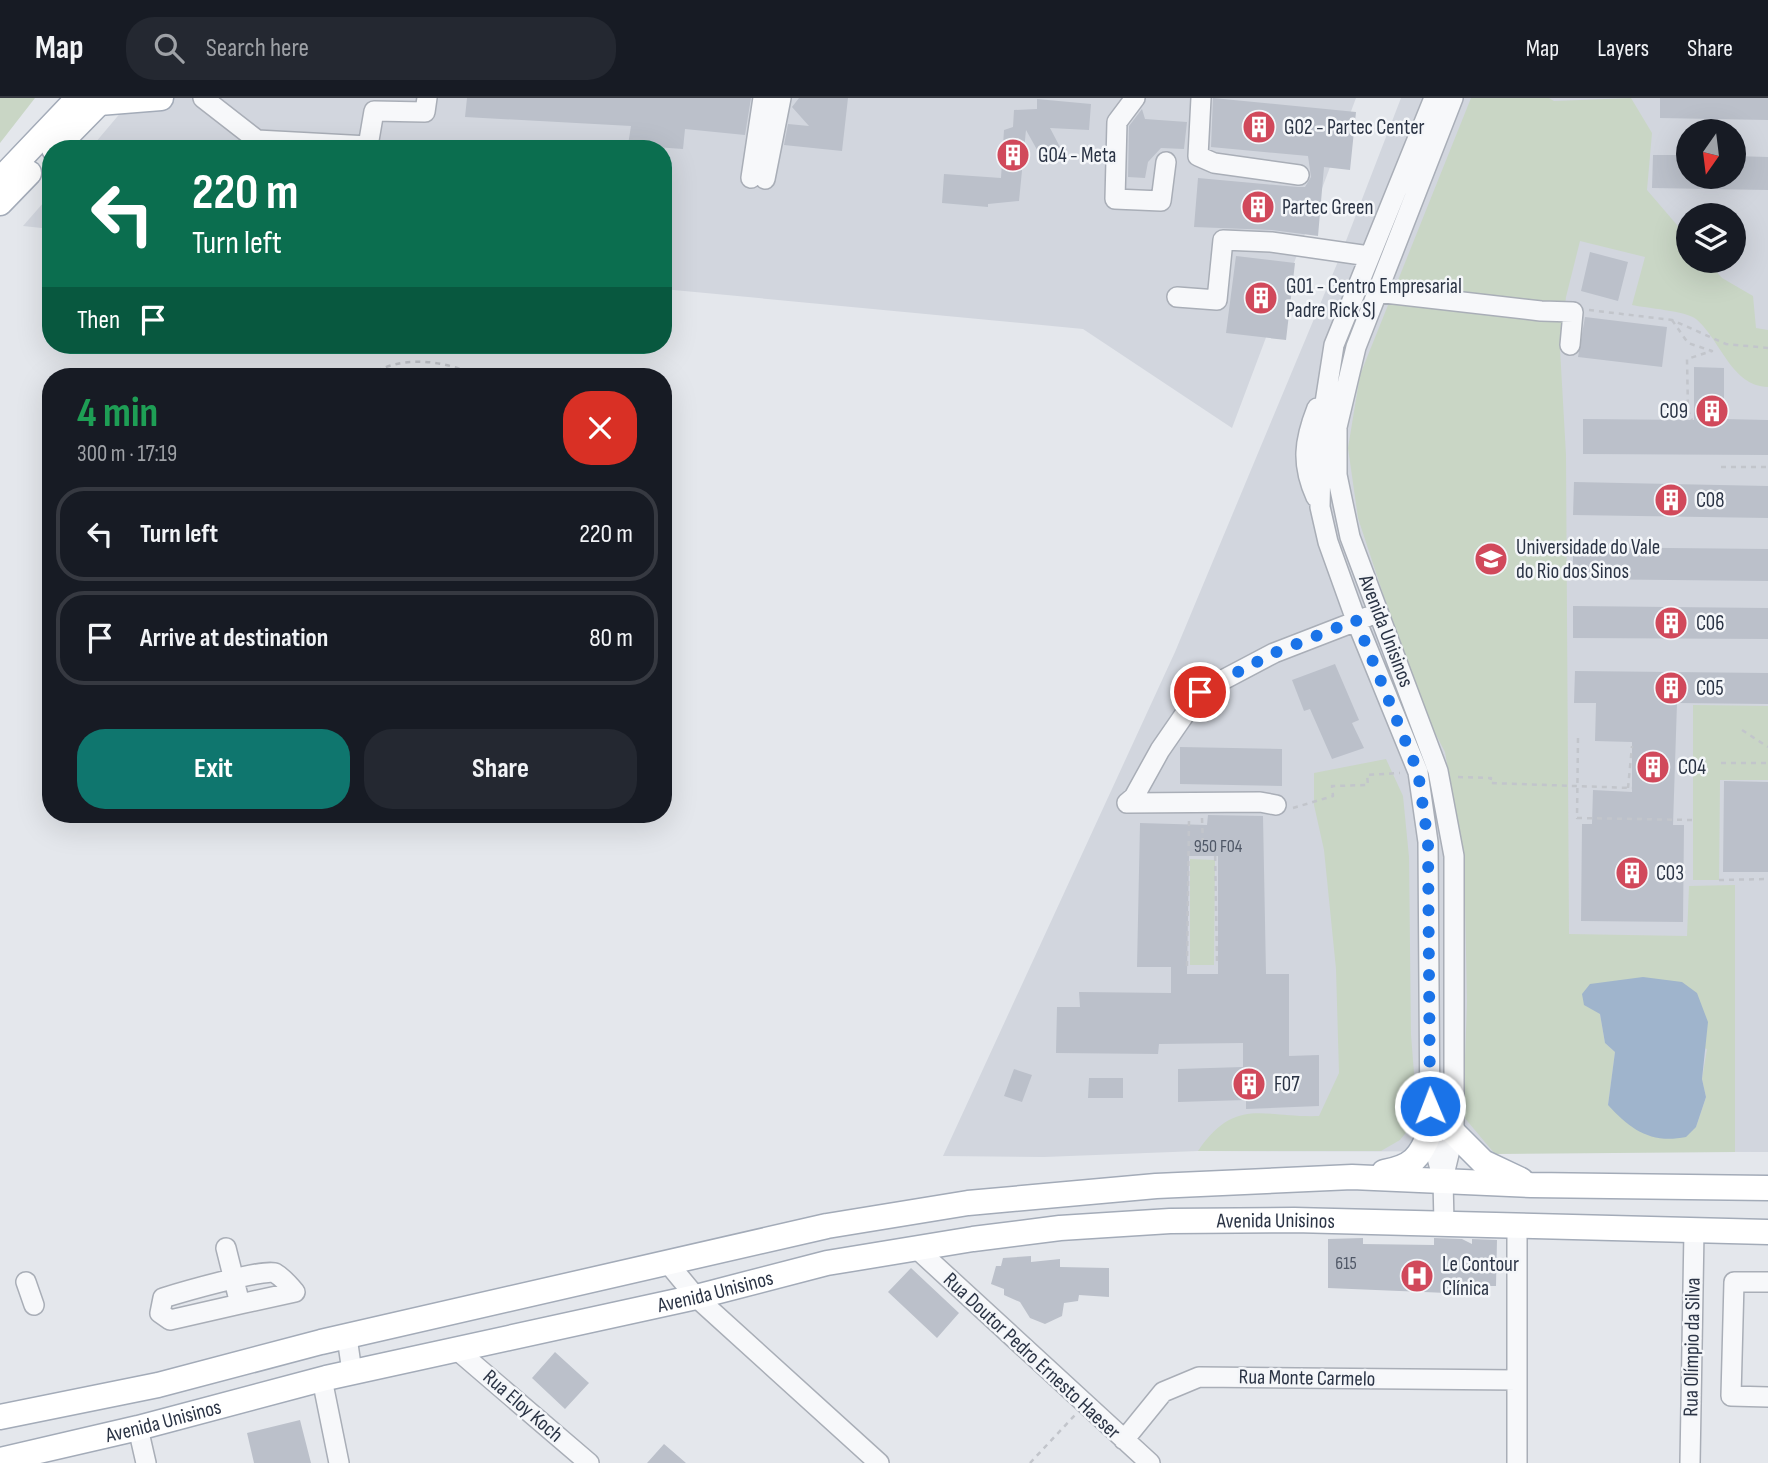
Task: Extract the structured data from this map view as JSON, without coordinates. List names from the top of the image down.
{
  "streets": {
    "main road": ["Avenida Unisinos"],
    "street": [
      "Rua Olímpio da Silva",
      "Rua Doutor Pedro Ernesto Haeser",
      "Rua Monte Carmelo",
      "Rua Eloy Koch"
    ]
  },
  "crossings": [
    ["Avenida Unisinos", "Rua Olímpio da Silva"],
    ["Avenida Unisinos", "Rua Doutor Pedro Ernesto Haeser"],
    ["Avenida Unisinos", "Rua Eloy Koch"],
    ["Rua Doutor Pedro Ernesto Haeser", "Rua Monte Carmelo"]
  ],
  "places": {
    "building": [
      "G02 - Partec Center",
      "G04 - Meta",
      "Partec Green",
      "G01 - Centro Empresarial Padre Rick SJ",
      "C09",
      "C08",
      "C06",
      "C05",
      "C04",
      "C03",
      "F07"
    ],
    "school or university": ["Universidade do Vale do Rio dos Sinos"],
    "hospital": ["Le Contour Clínica"]
  },
  "house_numbers": ["950 F04", "615"],
  "north": "bottom",
  "page": {
    "header": "Map",
    "search": "Search here",
    "nav": ["Map", "Layers", "Share"],
    "turn": ["220 m", "Turn left"],
    "then": "Then",
    "heading": ["4 min", "300 m · 17:19"],
    "list": [
      {
        "name": "Turn left",
        "value": "220 m"
      },
      {
        "name": "Arrive at destination",
        "value": "80 m"
      }
    ],
    "buttons": ["Exit", "Share"]
  }
}
